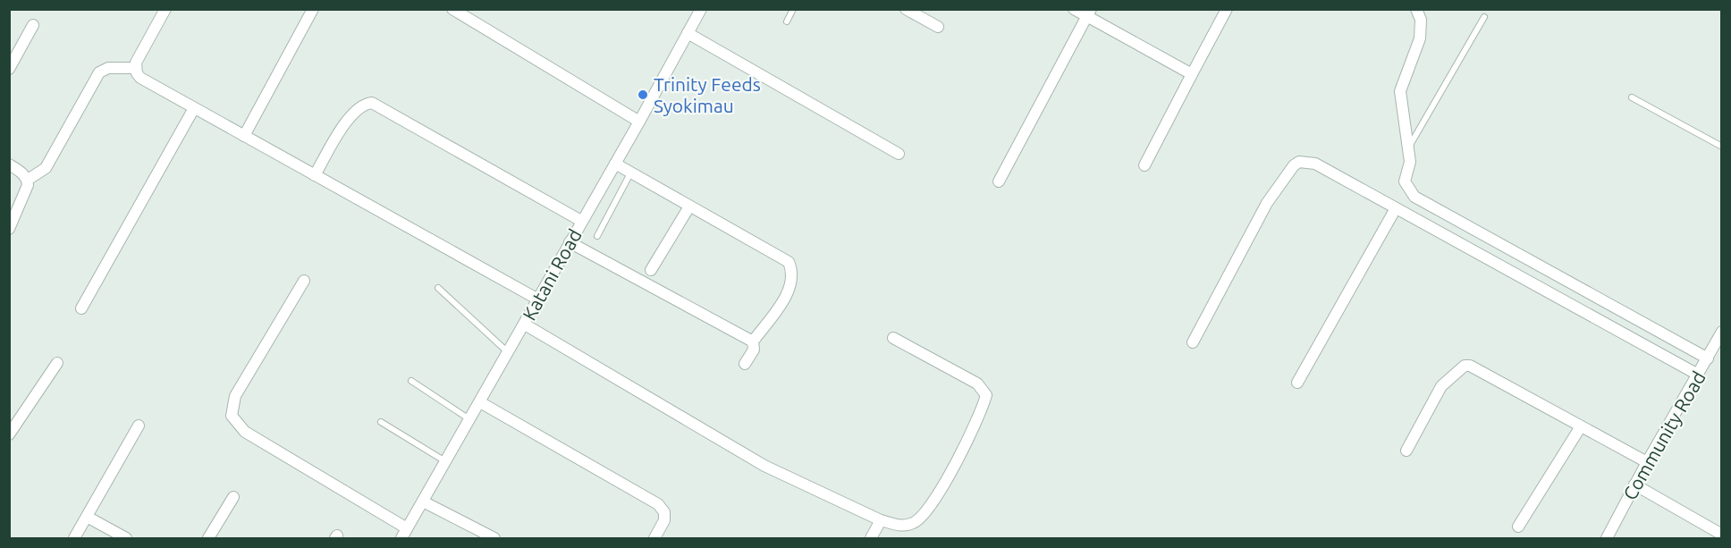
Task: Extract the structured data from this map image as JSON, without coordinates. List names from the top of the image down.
{
  "streets": {
    "street": ["Katani Road", "Community Road"]
  },
  "places": ["Trinity Feeds Syokimau"]
}
